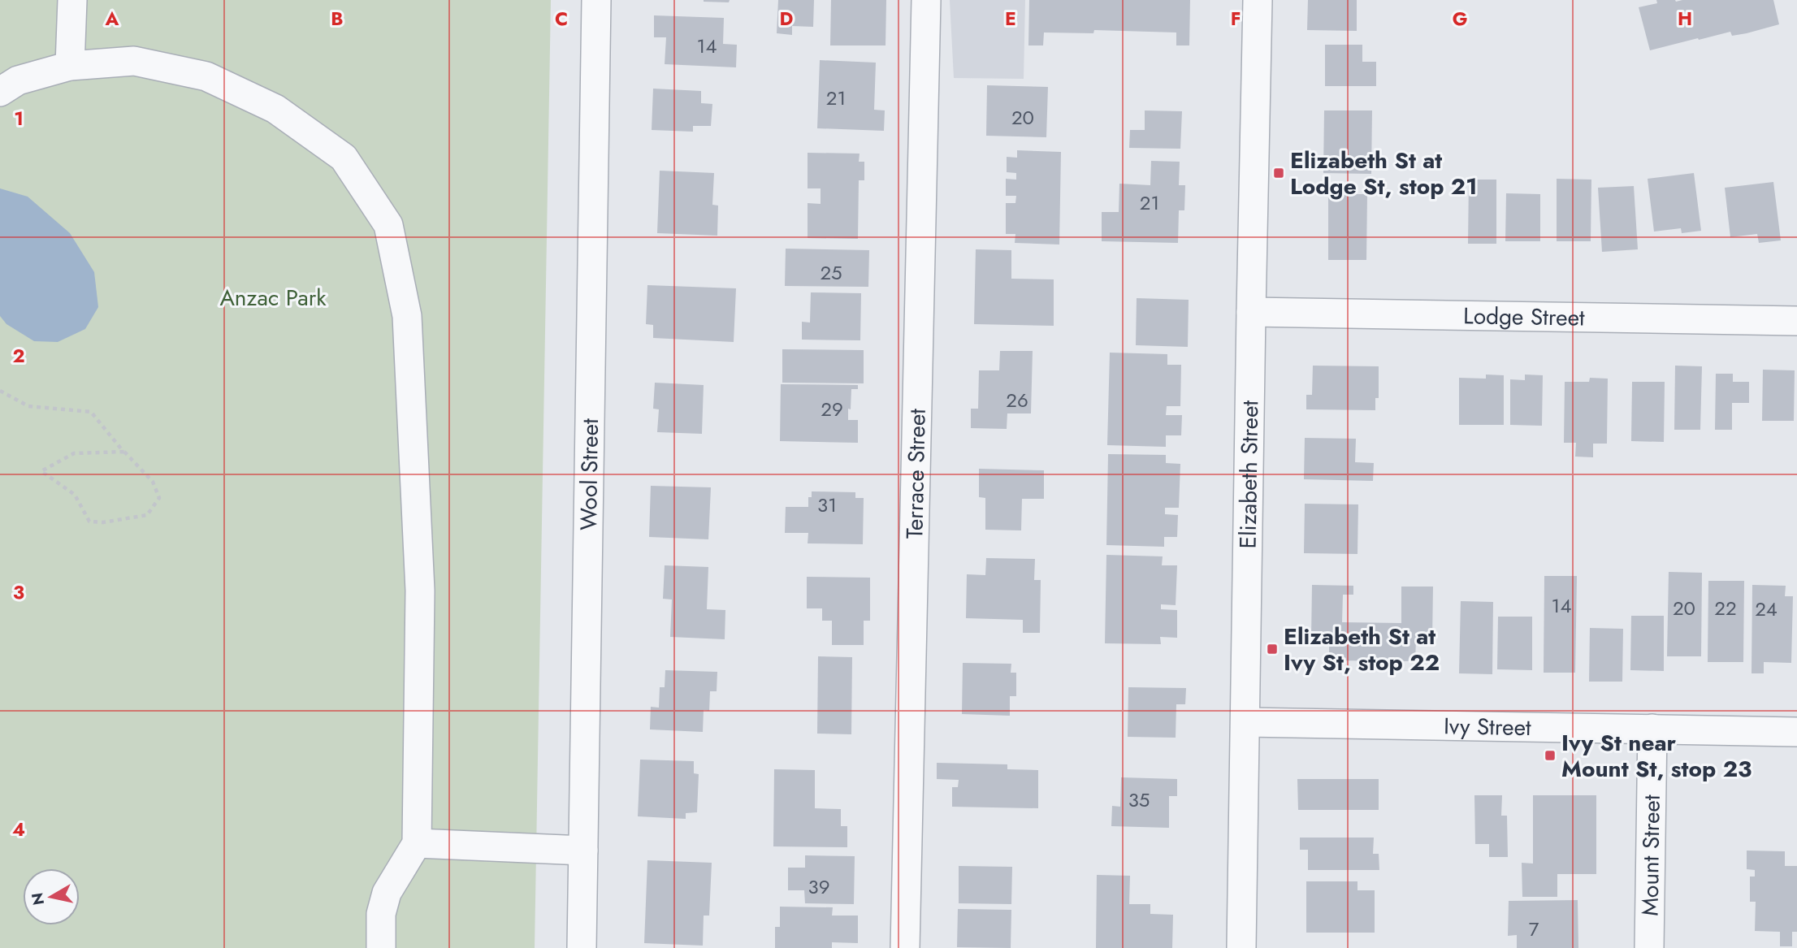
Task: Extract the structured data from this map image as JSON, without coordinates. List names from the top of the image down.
{
  "streets": {
    "street": [
      "Lodge Street",
      "Wool Street",
      "Elizabeth Street",
      "Terrace Street",
      "Ivy Street",
      "Mount Street"
    ]
  },
  "crossings": [
    ["Lodge Street", "Elizabeth Street"],
    ["Elizabeth Street", "Ivy Street"],
    ["Ivy Street", "Mount Street"]
  ],
  "parks": ["Anzac Park"],
  "places": {
    "transit": ["Elizabeth St at Lodge St, stop 21", "Elizabeth St at Ivy St, stop 22", "Ivy St near Mount St, stop 23"]
  },
  "house_numbers": [
    "14",
    "21",
    "20",
    "21",
    "25",
    "26",
    "29",
    "31",
    "14",
    "20",
    "22",
    "24",
    "35",
    "39",
    "7"
  ],
  "north": "left",
  "grid": {
    "columns": [
      "A",
      "B",
      "C",
      "D",
      "E",
      "F",
      "G",
      "H"
    ],
    "rows": [
      "1",
      "2",
      "3",
      "4"
    ]
  }
}
